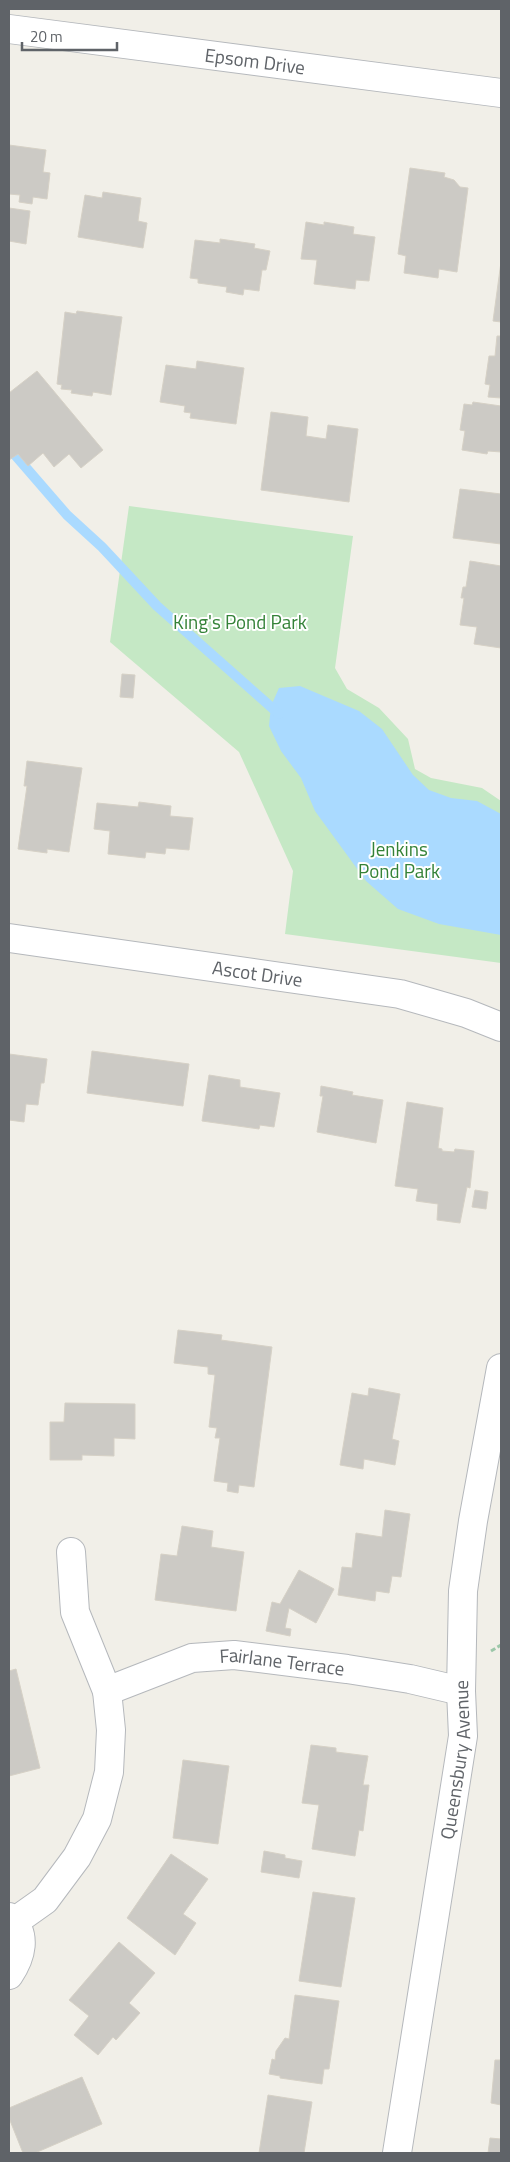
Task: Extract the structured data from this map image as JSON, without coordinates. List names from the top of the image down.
{
  "streets": {
    "street": [
      "Epsom Drive",
      "Ascot Drive",
      "Fairlane Terrace",
      "Queensbury Avenue"
    ]
  },
  "crossings": [
    ["Fairlane Terrace", "Queensbury Avenue"]
  ],
  "parks": ["King's Pond Park", "Jenkins Pond Park"],
  "scale_bar": "20 m"
}
